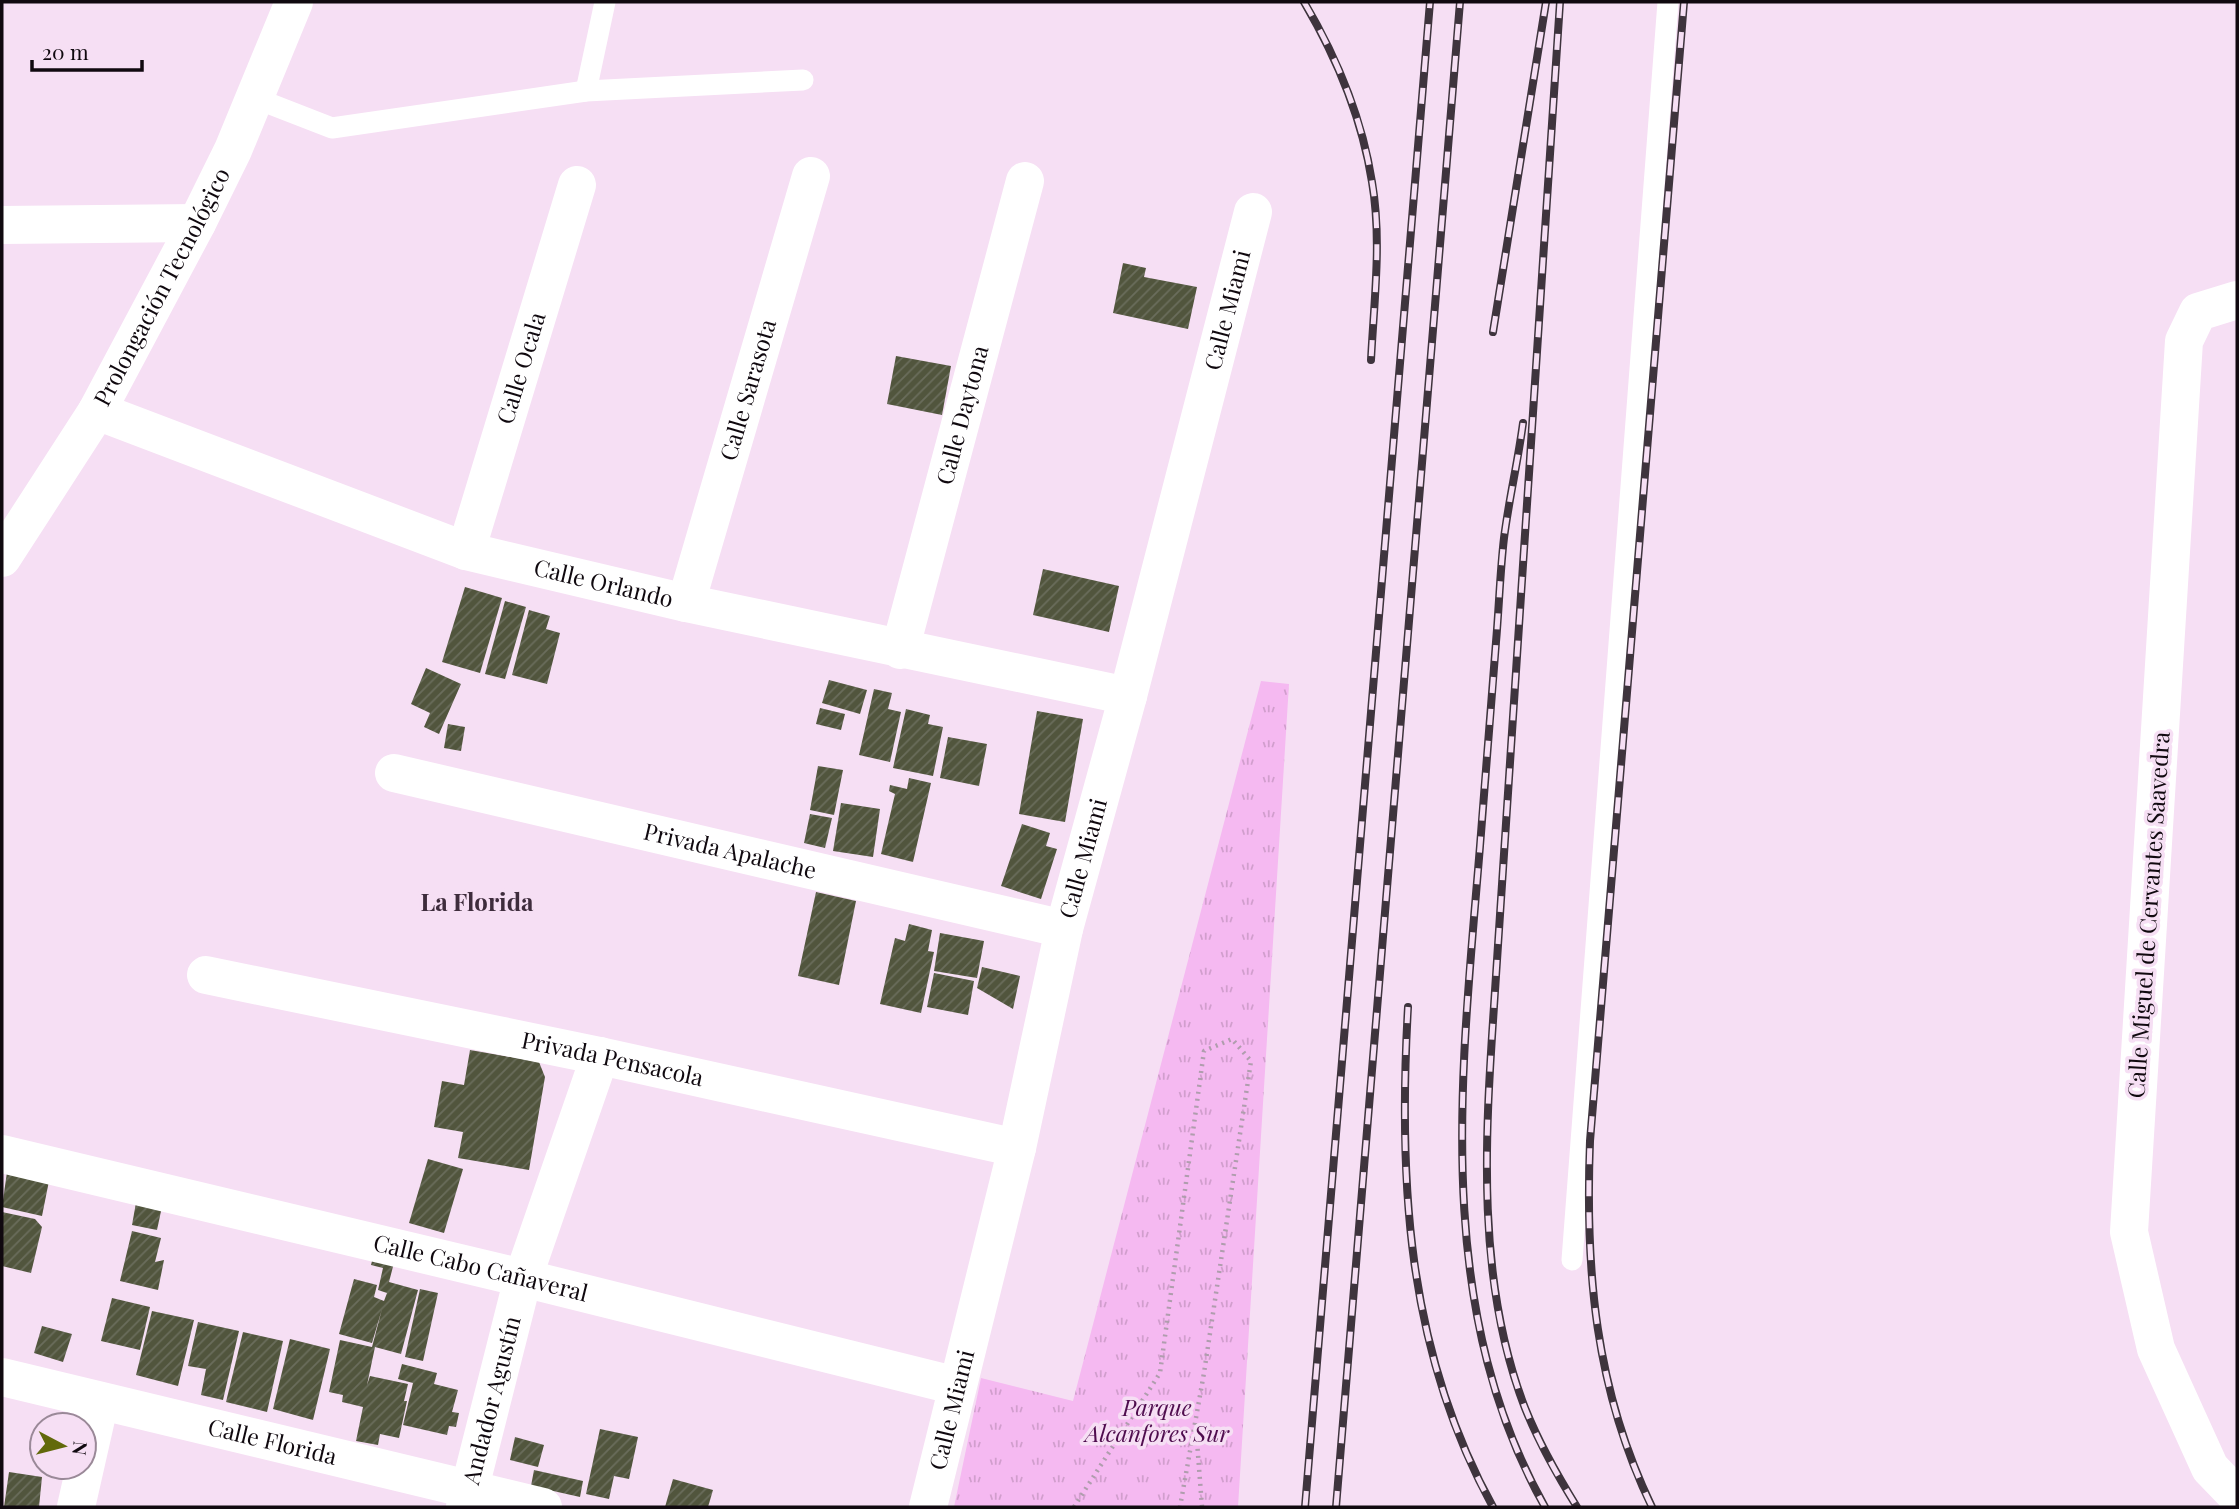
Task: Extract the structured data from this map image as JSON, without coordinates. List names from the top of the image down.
{
  "streets": {
    "street": [
      "Prolongación Tecnológico",
      "Calle Miami",
      "Calle Ocala",
      "Calle Sarasota",
      "Calle Daytona",
      "Calle Orlando",
      "Privada Apalache",
      "Calle Miguel de Cervantes Saavedra",
      "Privada Pensacola",
      "Calle Cabo Cañaveral",
      "Andador Agustín",
      "Calle Florida"
    ]
  },
  "crossings": [
    ["Prolongación Tecnológico", "Calle Orlando"],
    ["Calle Miami", "Calle Orlando"],
    ["Calle Miami", "Privada Apalache"],
    ["Calle Miami", "Privada Pensacola"],
    ["Calle Miami", "Calle Cabo Cañaveral"],
    ["Calle Ocala", "Calle Orlando"],
    ["Calle Sarasota", "Calle Orlando"],
    ["Calle Daytona", "Calle Orlando"],
    ["Privada Pensacola", "Andador Agustín"],
    ["Calle Cabo Cañaveral", "Andador Agustín"],
    ["Andador Agustín", "Calle Florida"]
  ],
  "districts": ["La Florida"],
  "parks": ["Parque Alcanfores Sur"],
  "scale_bar": "20 m",
  "north": "right"
}
